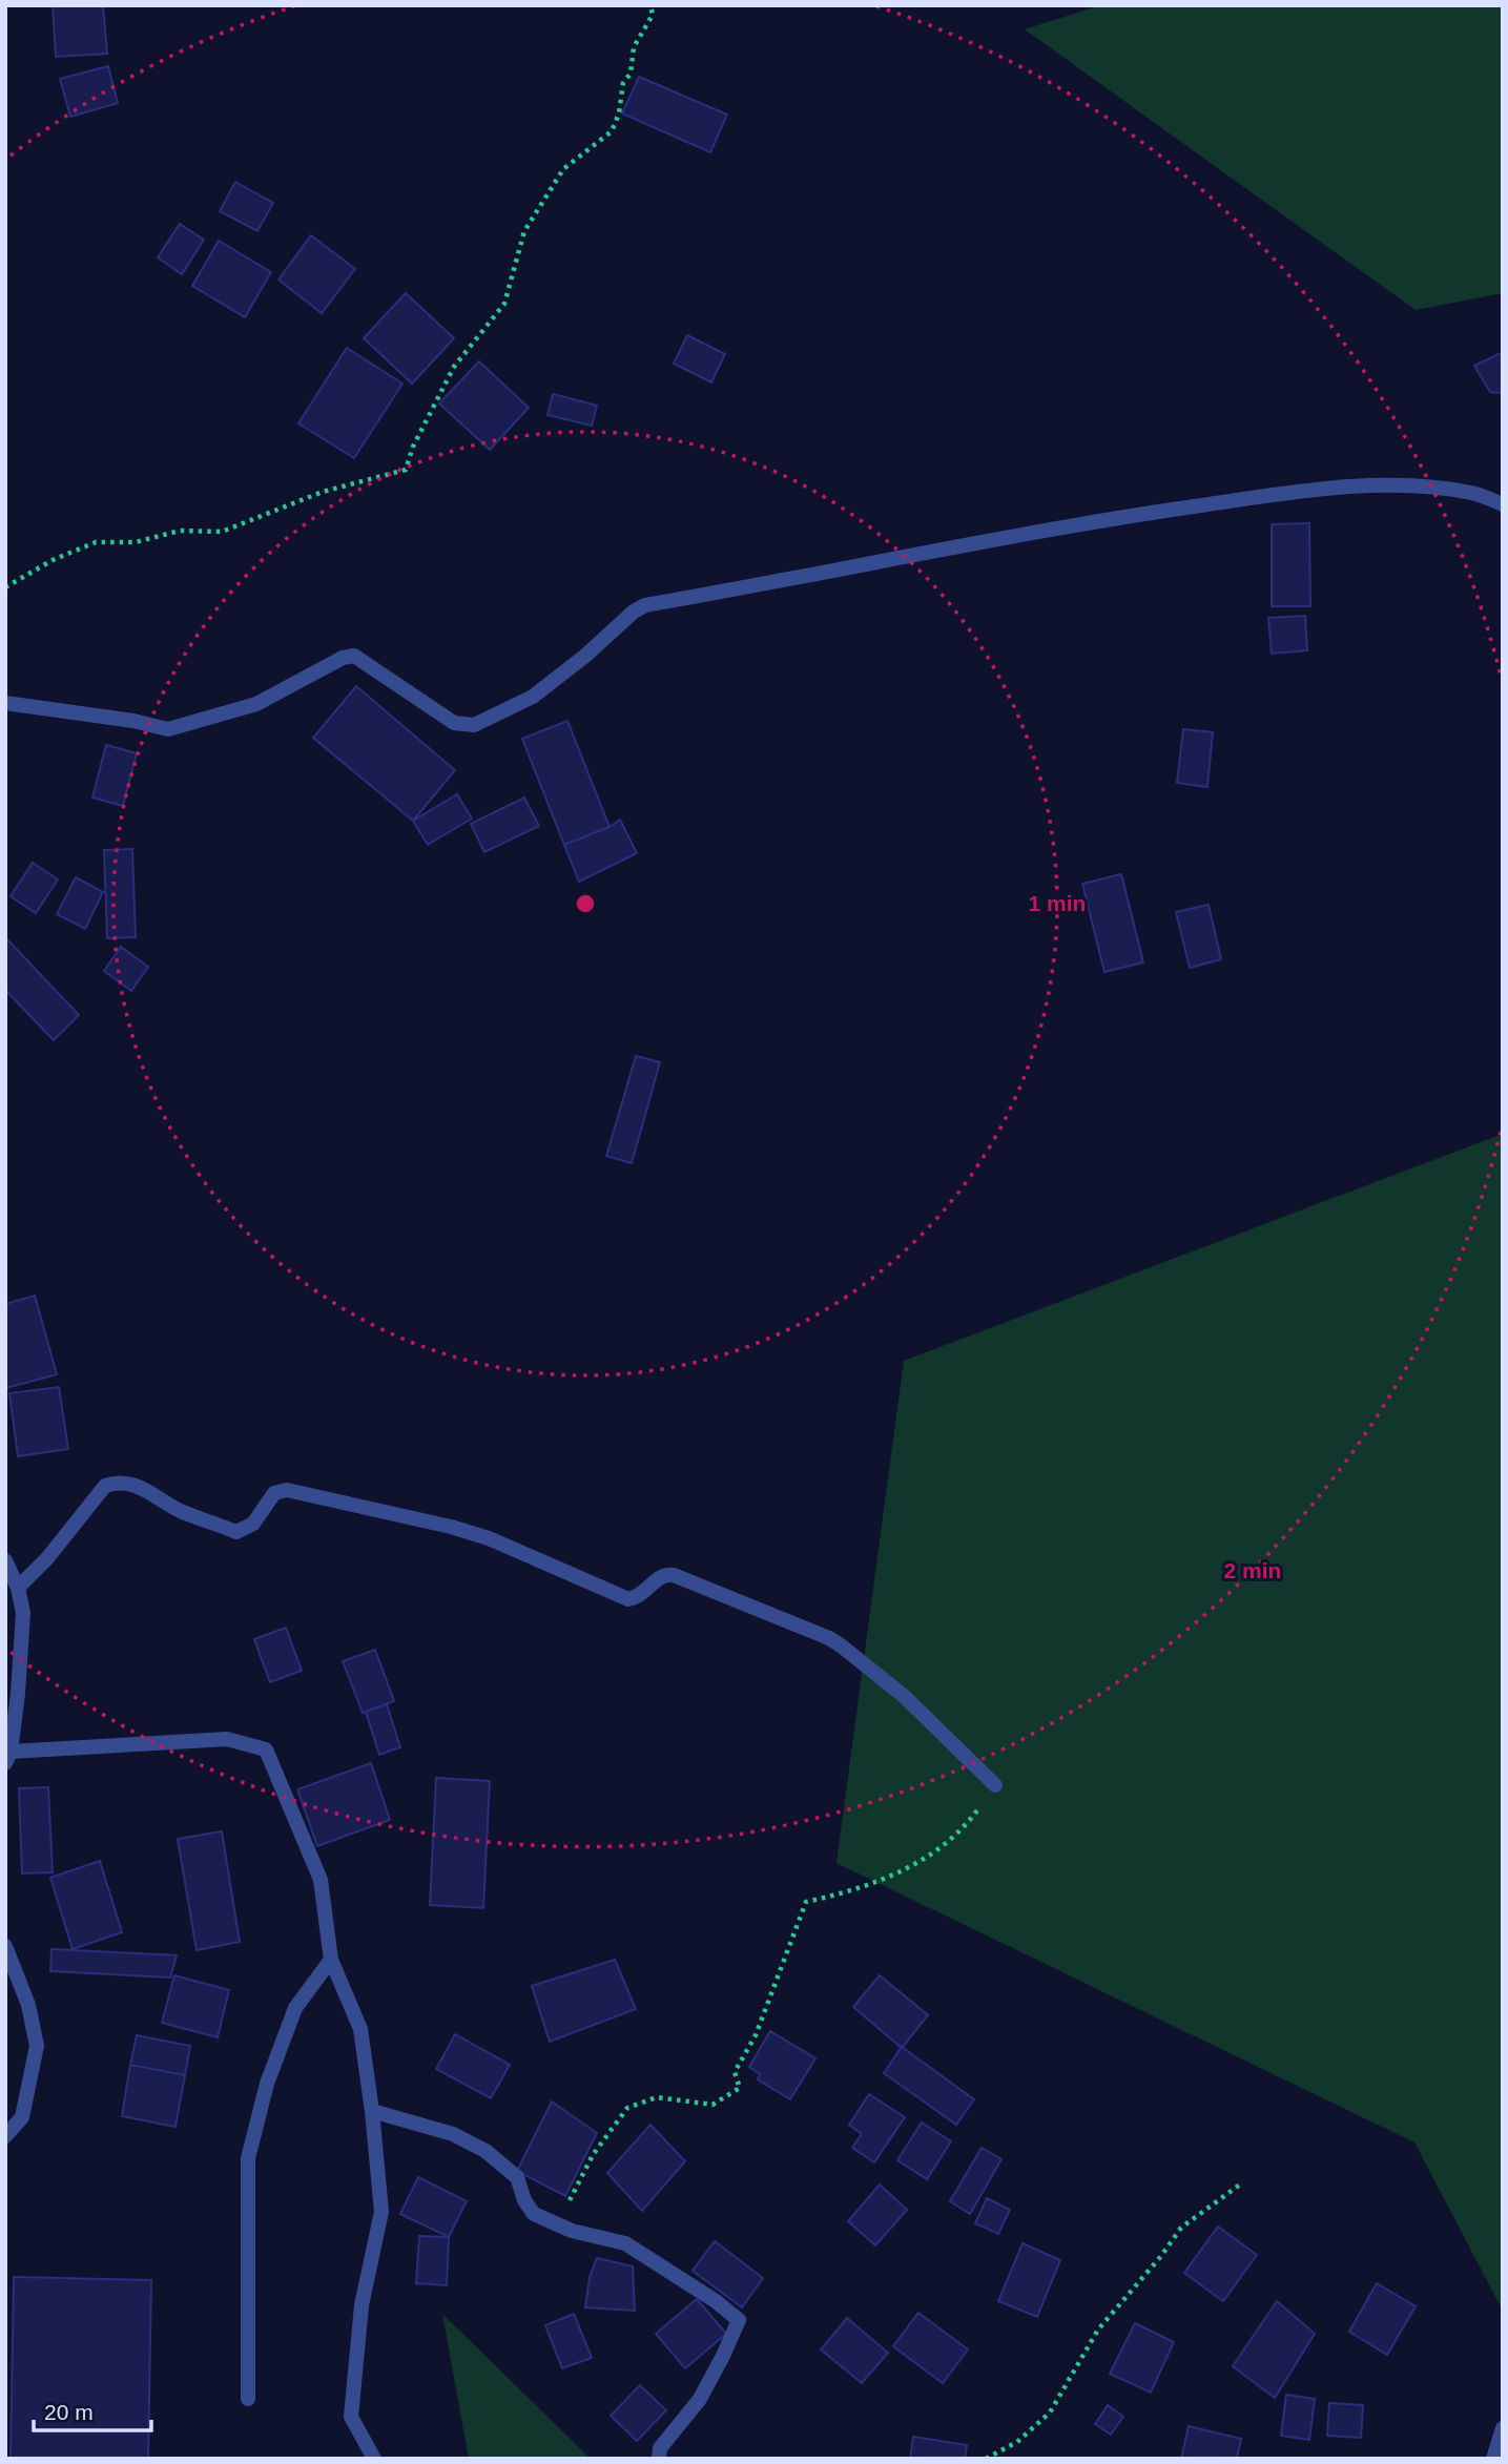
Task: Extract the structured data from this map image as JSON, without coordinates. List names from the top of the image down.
{
  "scale_bar": "20 m",
  "rings": ["1 min", "2 min"]
}
